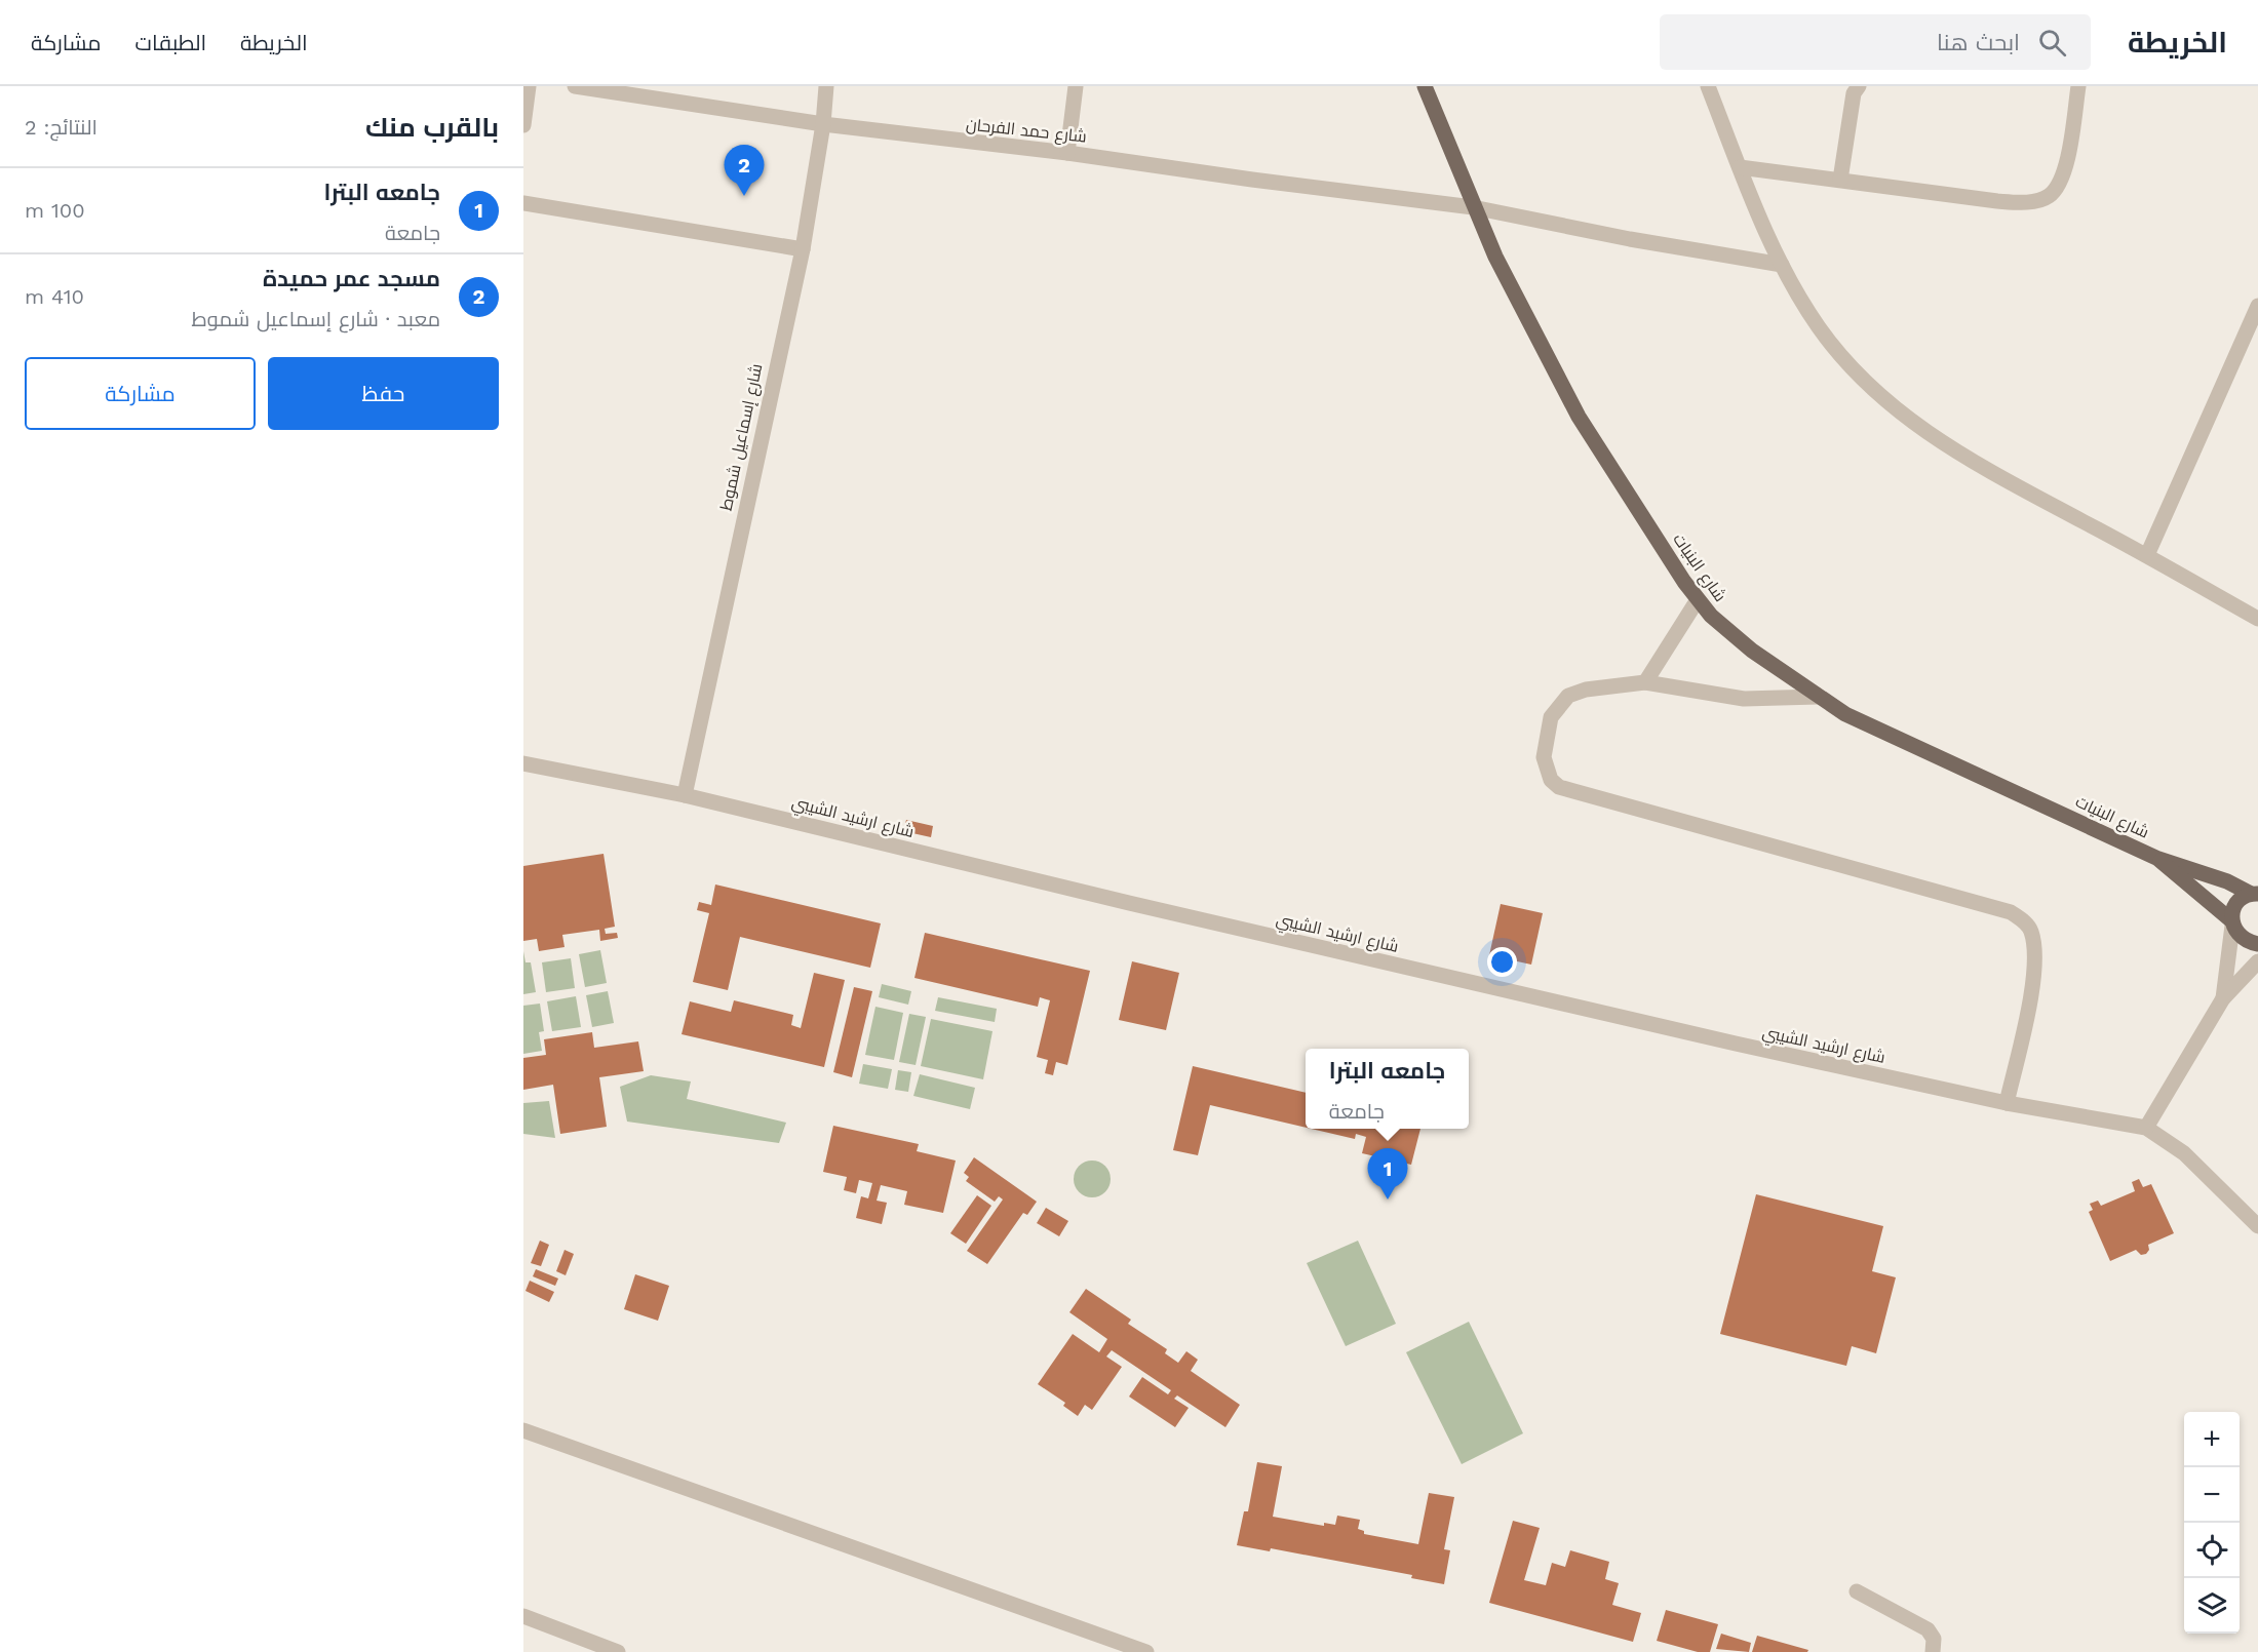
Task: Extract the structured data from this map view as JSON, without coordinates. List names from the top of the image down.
{
  "streets": {
    "main road": ["شارع البنيات"],
    "street": ["شارع حمد الفرحان", "شارع إسماعيل شموط", "شارع ارشيد الشيبي"]
  },
  "crossings": [
    ["شارع حمد الفرحان", "شارع إسماعيل شموط"],
    ["شارع حمد الفرحان", "شارع البنيات"],
    ["شارع إسماعيل شموط", "شارع ارشيد الشيبي"]
  ],
  "page": {
    "header": "الخريطة",
    "search": "ابحث هنا",
    "nav": ["الخريطة", "الطبقات", "مشاركة"],
    "heading": ["بالقرب منك", "النتائج: 2"],
    "pins": ["2", "1"],
    "list": [
      {
        "mark": "1",
        "name": "جامعه البترا",
        "note": "جامعة",
        "value": "100 m"
      },
      {
        "mark": "2",
        "name": "مسجد عمر حميدة",
        "note": "معبد · شارع إسماعيل شموط",
        "value": "410 m"
      }
    ],
    "buttons": ["حفظ", "مشاركة"],
    "popup": ["جامعه البترا", "جامعة"],
    "map_buttons": ["+", "−"]
  }
}
